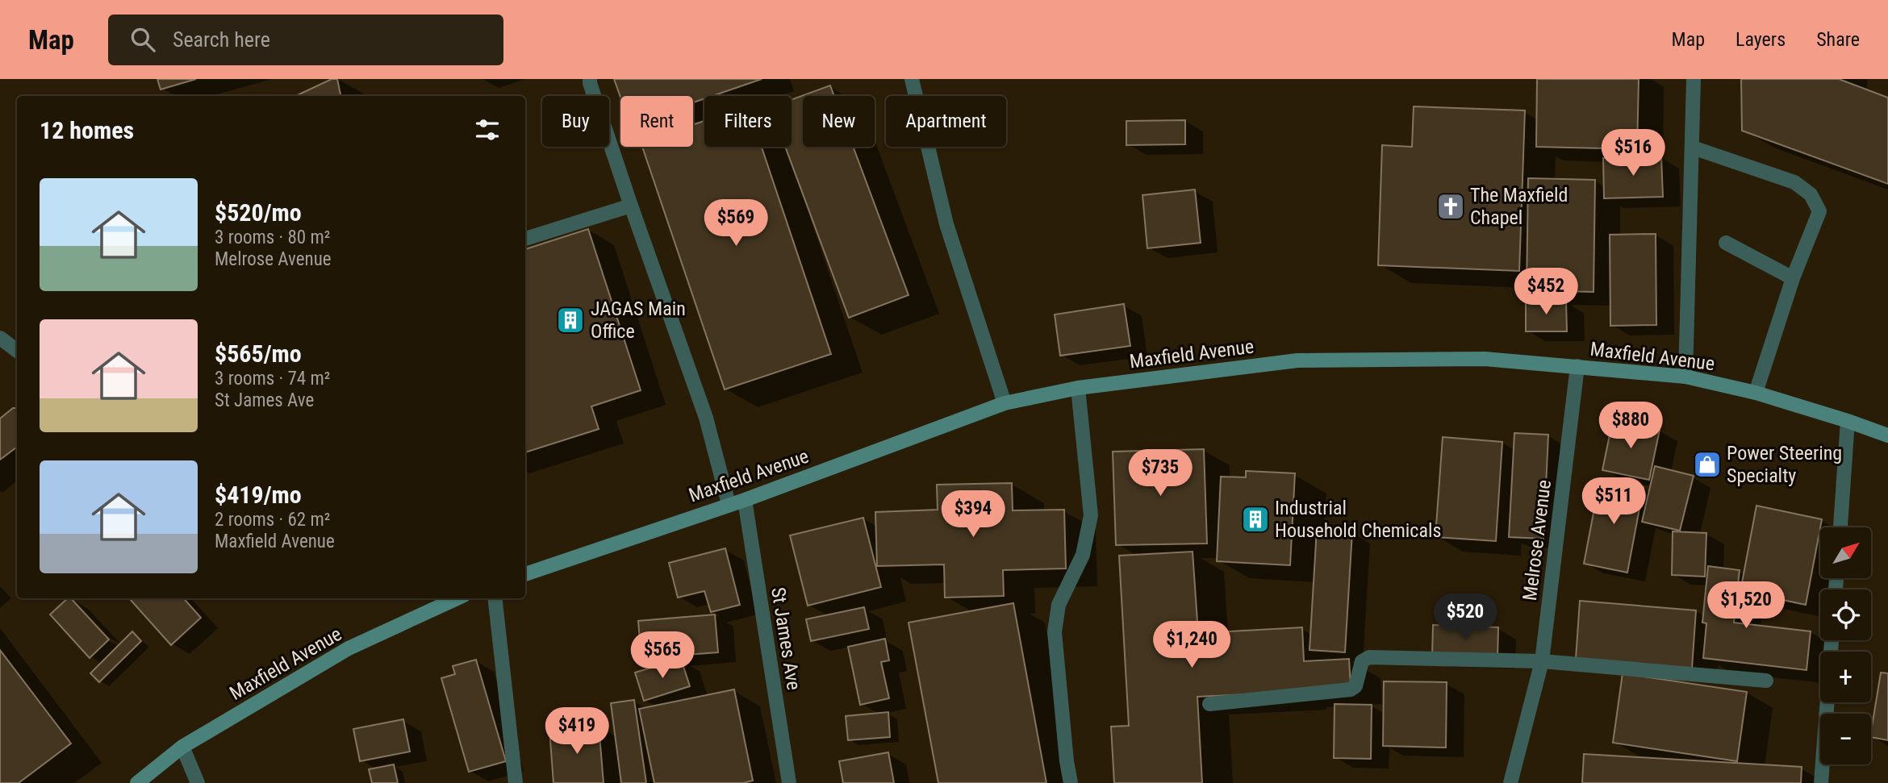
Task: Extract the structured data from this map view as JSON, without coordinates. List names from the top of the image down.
{
  "streets": {
    "main road": ["Maxfield Avenue"],
    "street": ["Melrose Avenue", "St James Ave"]
  },
  "crossings": [
    ["Maxfield Avenue", "Melrose Avenue"],
    ["Maxfield Avenue", "St James Ave"]
  ],
  "places": {
    "church": ["The Maxfield Chapel"],
    "building": ["JAGAS Main Office", "Industrial Household Chemicals"],
    "shop": ["Power Steering Specialty"]
  },
  "north": "top right",
  "page": {
    "header": "Map",
    "search": "Search here",
    "nav": ["Map", "Layers", "Share"],
    "chip": [
      "Buy",
      "Rent",
      "Filters",
      "New",
      "Apartment"
    ],
    "heading": "12 homes",
    "price": [
      "$516",
      "$569",
      "$452",
      "$880",
      "$735",
      "$511",
      "$394",
      "$1,520",
      "$520",
      "$1,240",
      "$565",
      "$419"
    ],
    "list": [
      {
        "name": "$520/mo",
        "note": "3 rooms · 80 m² · Melrose Avenue"
      },
      {
        "name": "$565/mo",
        "note": "3 rooms · 74 m² · St James Ave"
      },
      {
        "name": "$419/mo",
        "note": "2 rooms · 62 m² · Maxfield Avenue"
      }
    ],
    "map_buttons": ["+", "−"]
  }
}
